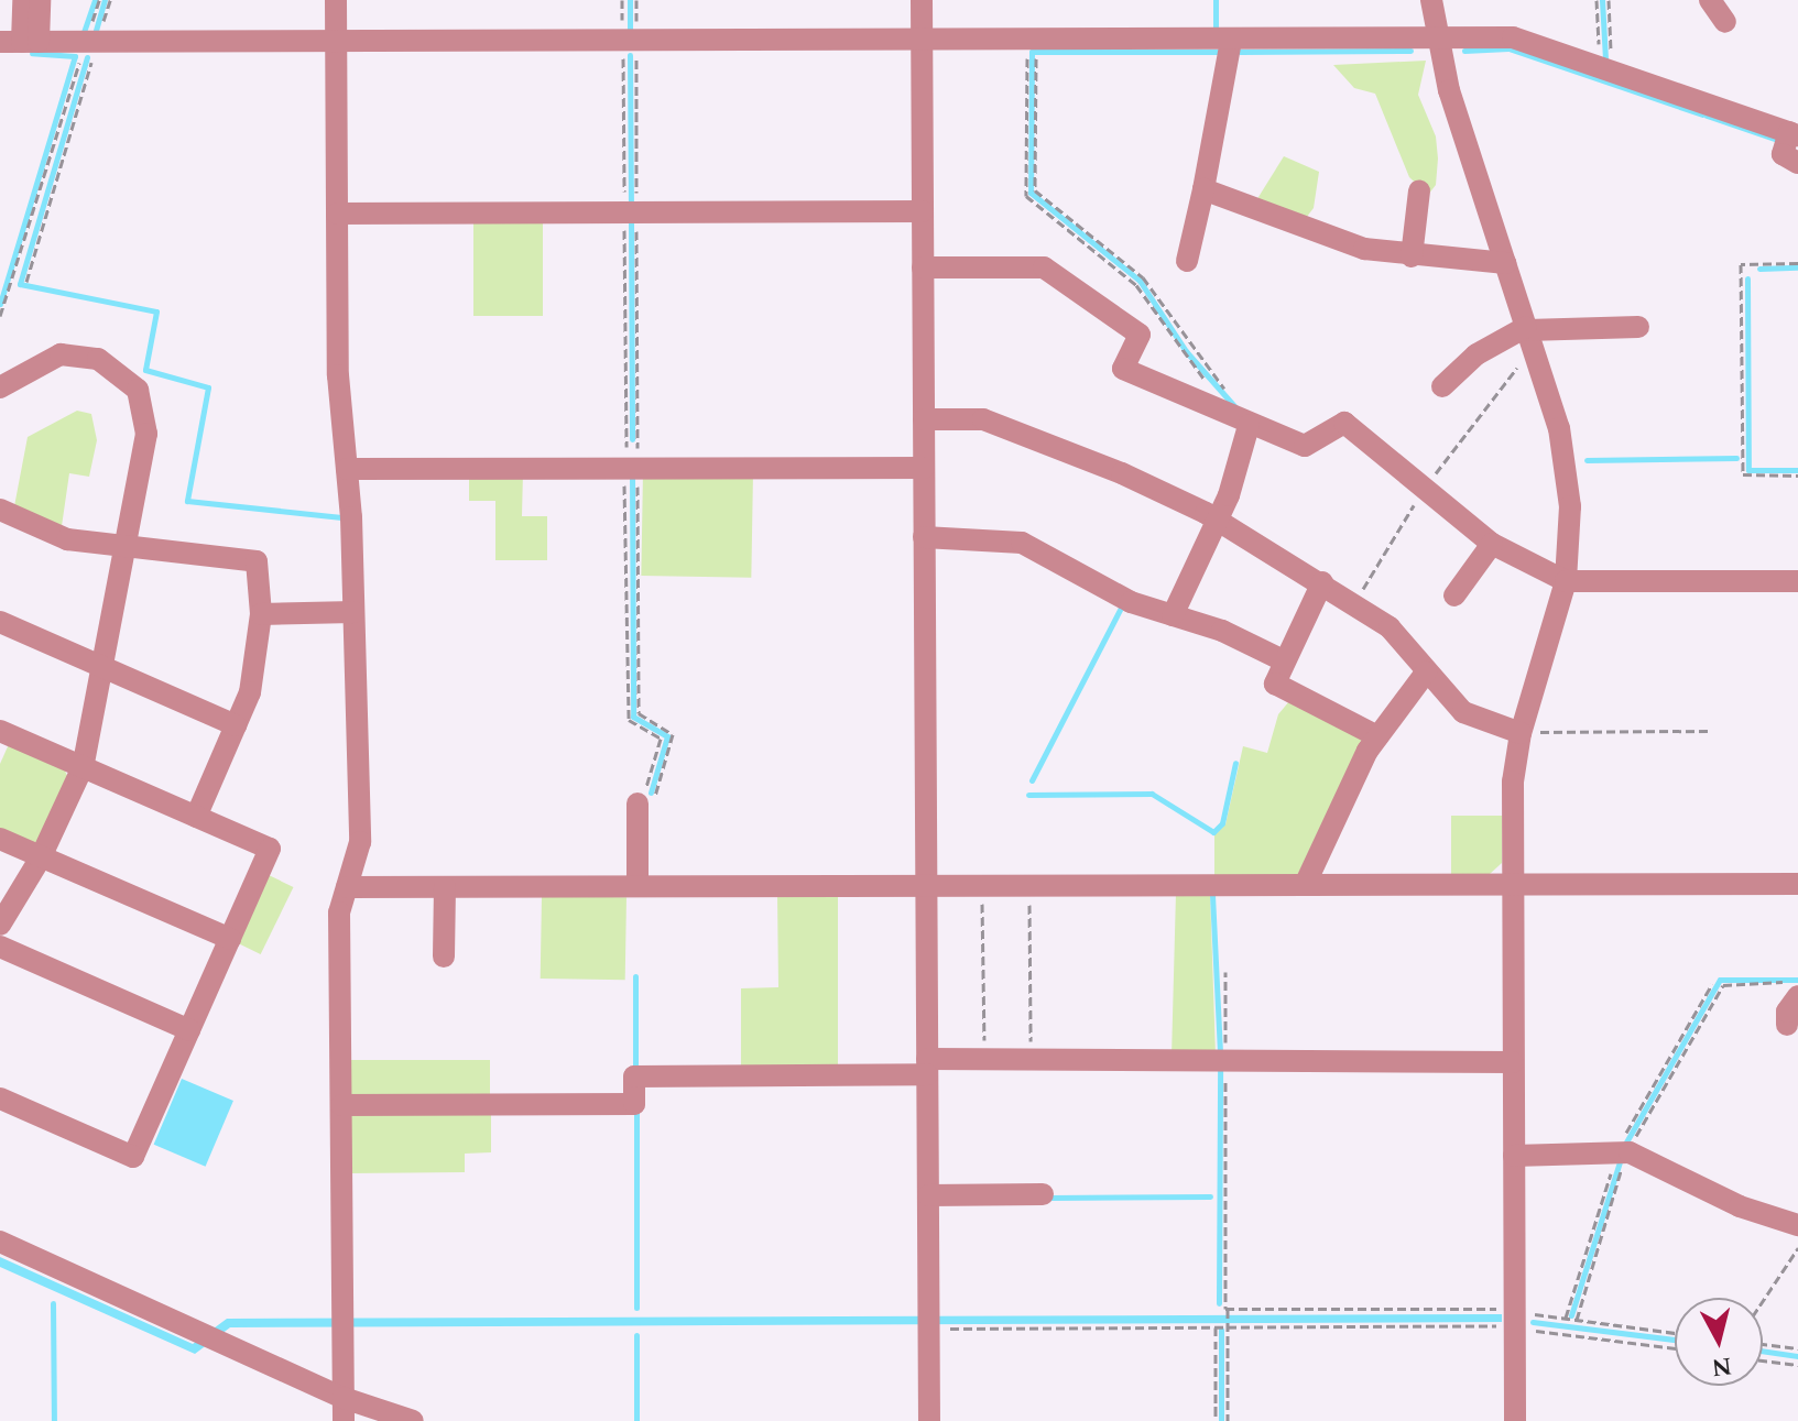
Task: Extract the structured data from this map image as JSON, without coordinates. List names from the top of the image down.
{
  "north": "bottom"
}
